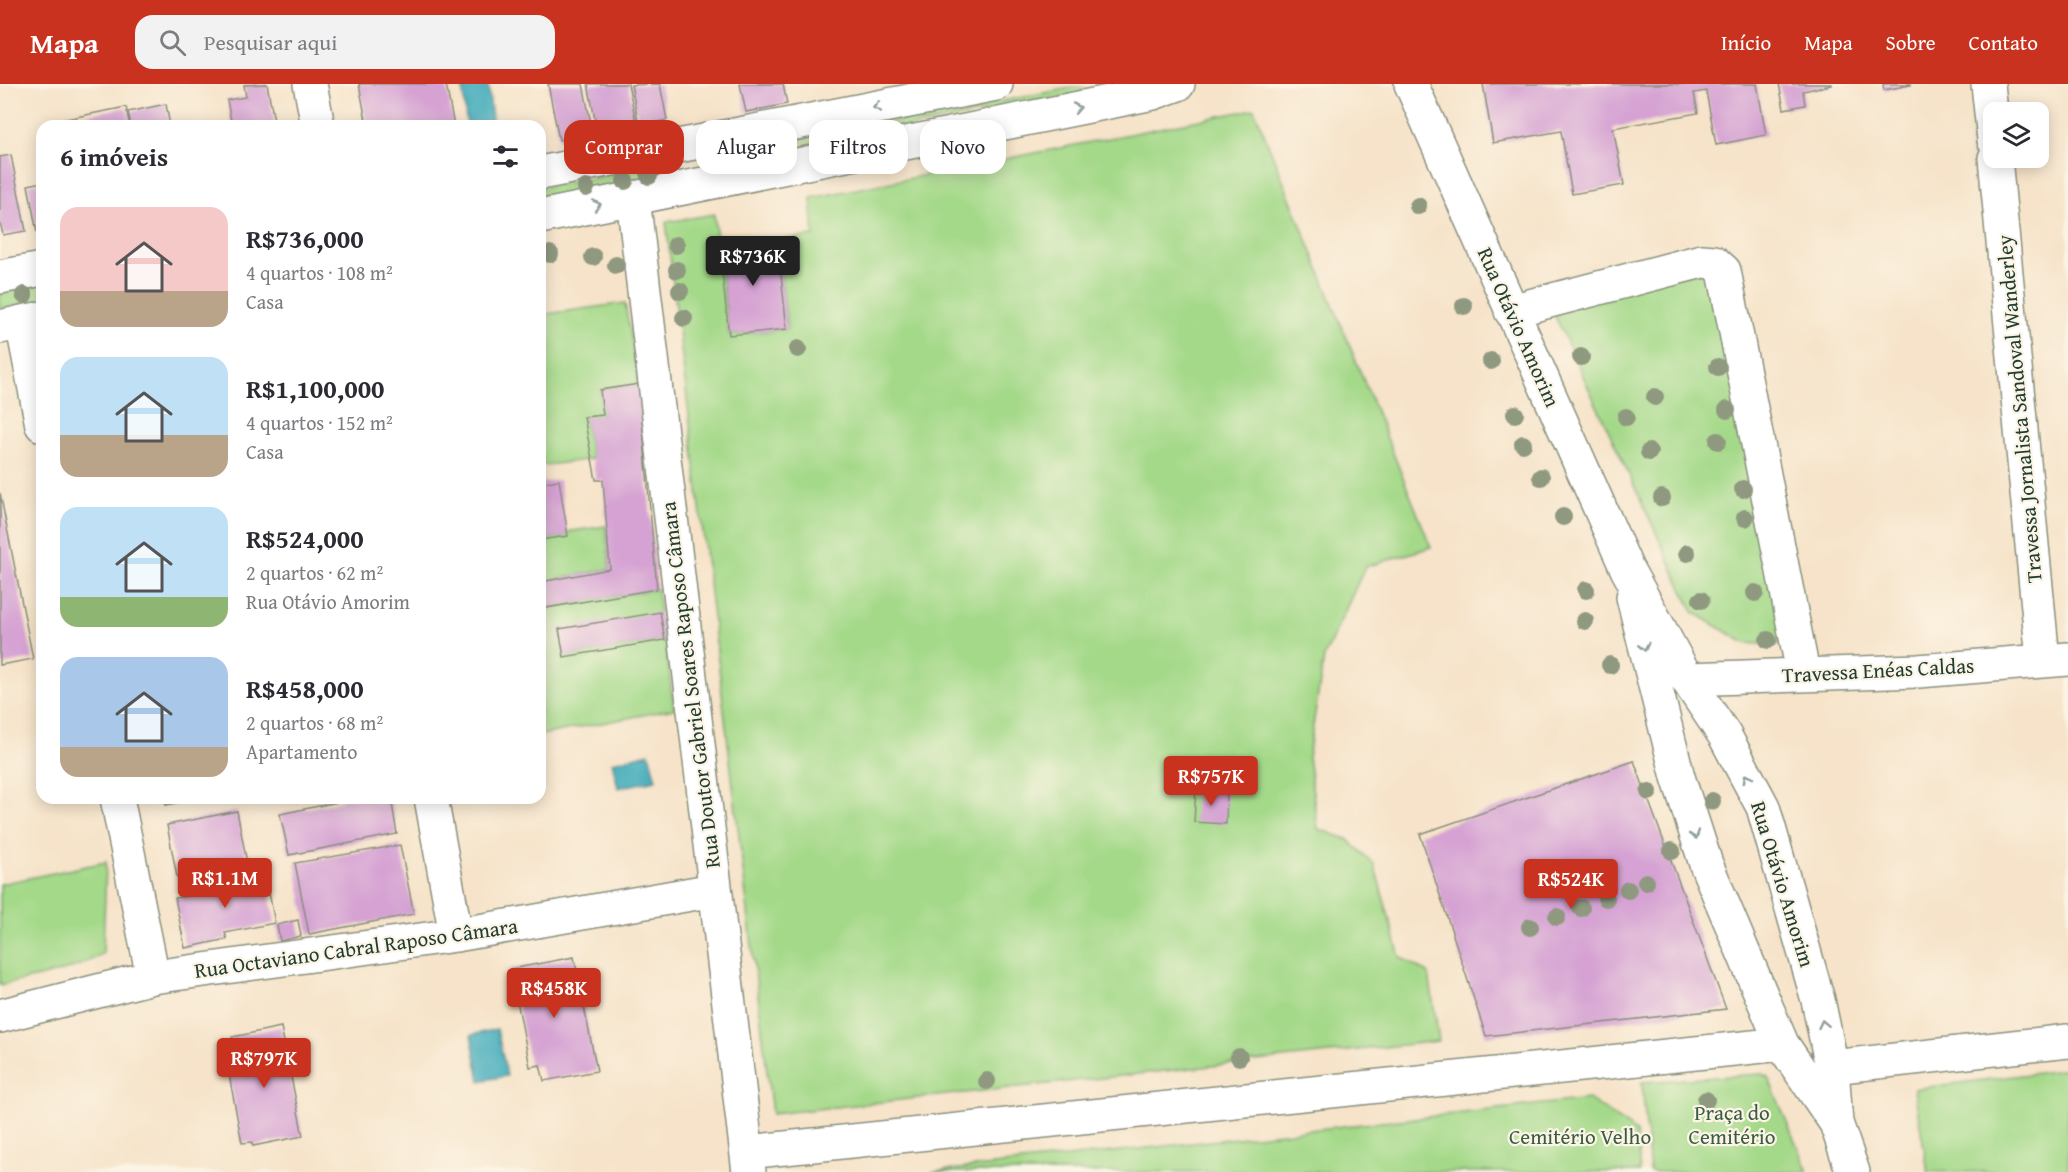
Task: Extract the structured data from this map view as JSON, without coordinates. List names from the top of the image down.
{
  "streets": {
    "street": [
      "Rua Otávio Amorim",
      "Travessa Jornalista Sandoval Wanderley",
      "Travessa Enéas Caldas",
      "Rua Doutor Gabriel Soares Raposo Câmara",
      "Rua Octaviano Cabral Raposo Câmara"
    ]
  },
  "crossings": [
    ["Rua Otávio Amorim", "Travessa Enéas Caldas"],
    ["Travessa Jornalista Sandoval Wanderley", "Travessa Enéas Caldas"],
    ["Rua Doutor Gabriel Soares Raposo Câmara", "Rua Octaviano Cabral Raposo Câmara"]
  ],
  "parks": ["Praça do Cemitério", "Cemitério Velho"],
  "page": {
    "header": "Mapa",
    "search": "Pesquisar aqui",
    "nav": [
      "Início",
      "Mapa",
      "Sobre",
      "Contato"
    ],
    "chip": [
      "Comprar",
      "Alugar",
      "Filtros",
      "Novo"
    ],
    "heading": "6 imóveis",
    "list": [
      {
        "name": "R$736,000",
        "note": "4 quartos · 108 m² · Casa"
      },
      {
        "name": "R$1,100,000",
        "note": "4 quartos · 152 m² · Casa"
      },
      {
        "name": "R$524,000",
        "note": "2 quartos · 62 m² · Rua Otávio Amorim"
      },
      {
        "name": "R$458,000",
        "note": "2 quartos · 68 m² · Apartamento"
      }
    ],
    "price": [
      "R$736K",
      "R$757K",
      "R$1.1M",
      "R$524K",
      "R$458K",
      "R$797K"
    ]
  }
}
